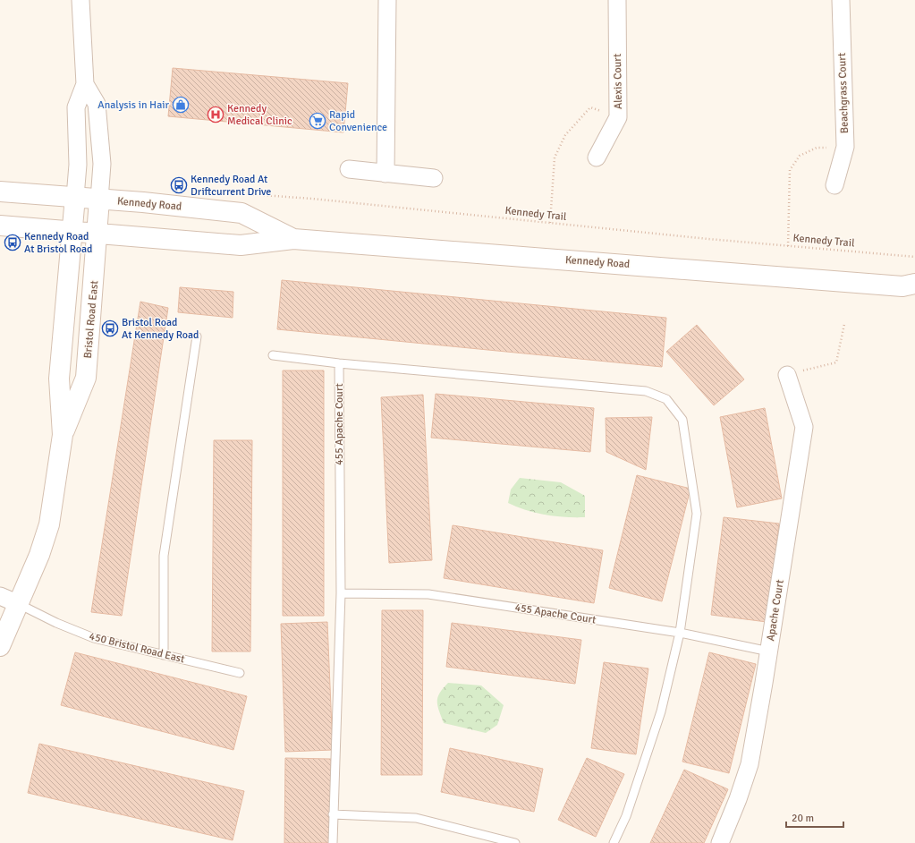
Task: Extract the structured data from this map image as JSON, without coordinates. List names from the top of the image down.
{
  "streets": {
    "main road": ["Kennedy Road", "Bristol Road East"],
    "street": ["Alexis Court", "Beachgrass Court", "Apache Court"],
    "lane": ["455 Apache Court", "450 Bristol Road East"],
    "path": ["Kennedy Trail"]
  },
  "crossings": [
    ["Kennedy Road", "Bristol Road East"],
    ["Bristol Road East", "450 Bristol Road East"],
    ["455 Apache Court", "Apache Court"]
  ],
  "places": {
    "shop": ["Analysis in Hair"],
    "hospital": ["Kennedy Medical Clinic"],
    "supermarket": ["Rapid Convenience"],
    "bus stop": ["Kennedy Road At Driftcurrent Drive", "Kennedy Road At Bristol Road", "Bristol Road At Kennedy Road"]
  },
  "scale_bar": "20 m"
}
